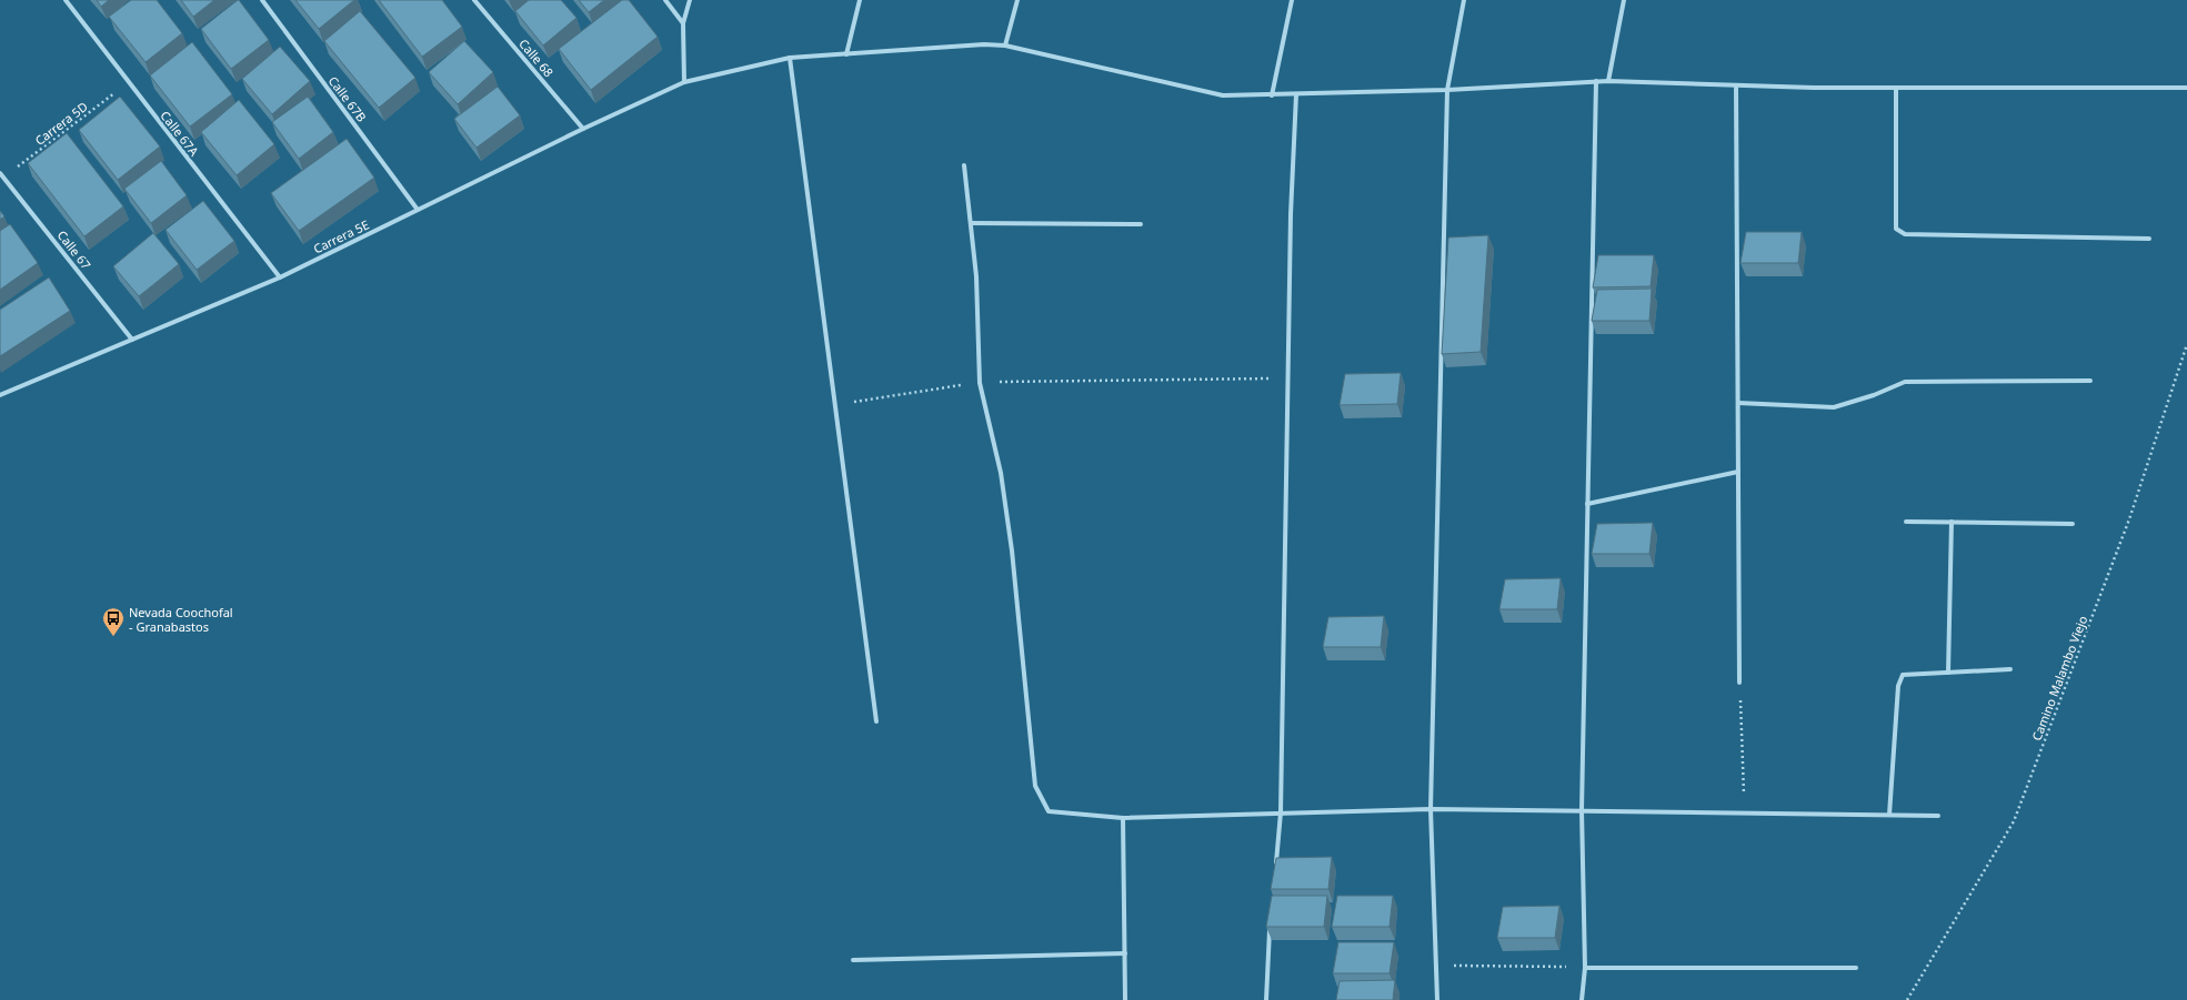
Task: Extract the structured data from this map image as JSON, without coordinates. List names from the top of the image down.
{
  "streets": {
    "street": [
      "Calle 68",
      "Calle 67B",
      "Calle 67A",
      "Carrera 5E",
      "Calle 67"
    ],
    "path": ["Carrera 5D", "Camino Malambo Viejo"]
  },
  "crossings": [
    ["Calle 68", "Carrera 5E"],
    ["Calle 67B", "Carrera 5E"],
    ["Carrera 5D", "Calle 67A"],
    ["Carrera 5D", "Calle 67"],
    ["Calle 67A", "Carrera 5E"],
    ["Carrera 5E", "Calle 67"]
  ],
  "places": {
    "bus stop": ["Nevada Coochofal - Granabastos"]
  }
}
